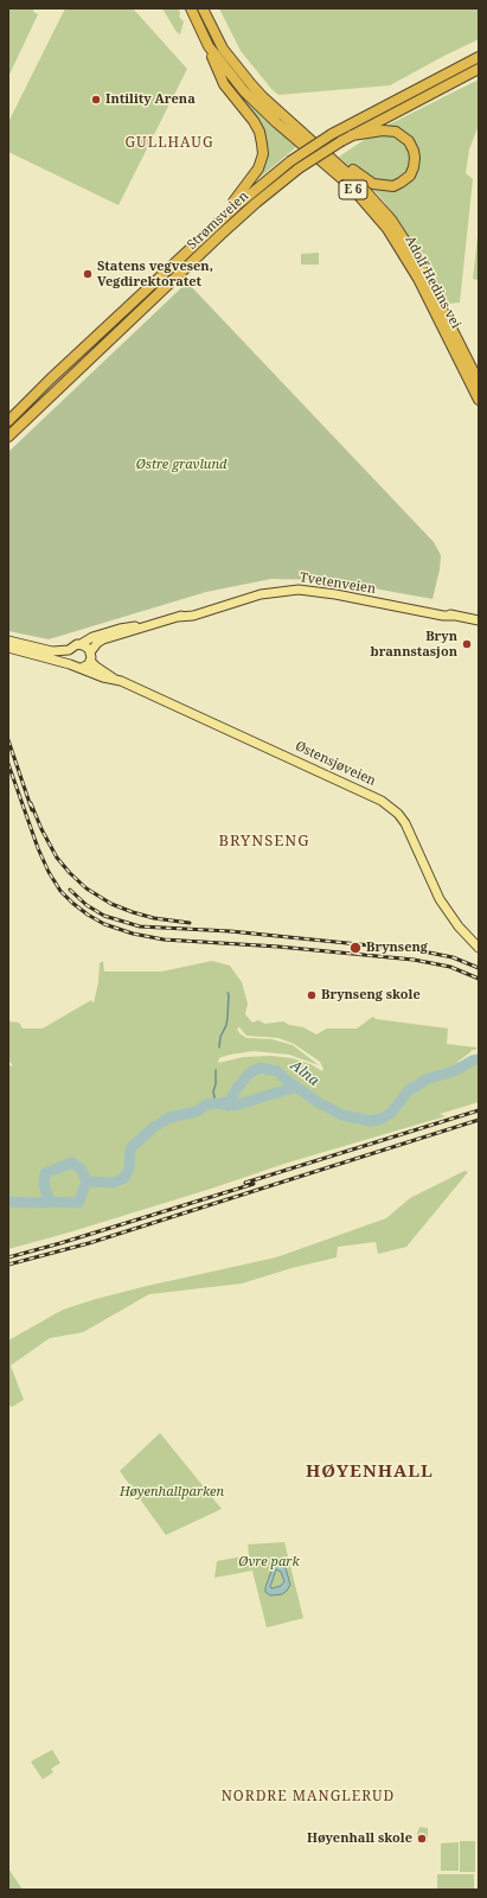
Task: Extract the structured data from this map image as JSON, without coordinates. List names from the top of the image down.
{
  "streets": {
    "highway": ["E 6", "Strømsveien", "Adolf Hedins vei"],
    "main road": ["Tvetenveien", "Østensjøveien"]
  },
  "crossings": [
    ["E 6", "Strømsveien"],
    ["E 6", "Adolf Hedins vei"],
    ["Tvetenveien", "Østensjøveien"]
  ],
  "districts": [
    "GULLHAUG",
    "BRYNSENG",
    "HØYENHALL",
    "NORDRE MANGLERUD"
  ],
  "water": ["Alna"],
  "parks": ["Østre gravlund", "Høyenhallparken", "Øvre park"],
  "places": [
    "Intility Arena",
    "Statens vegvesen, Vegdirektoratet",
    "Bryn brannstasjon",
    "Brynseng",
    "Brynseng skole",
    "Høyenhall skole"
  ]
}
